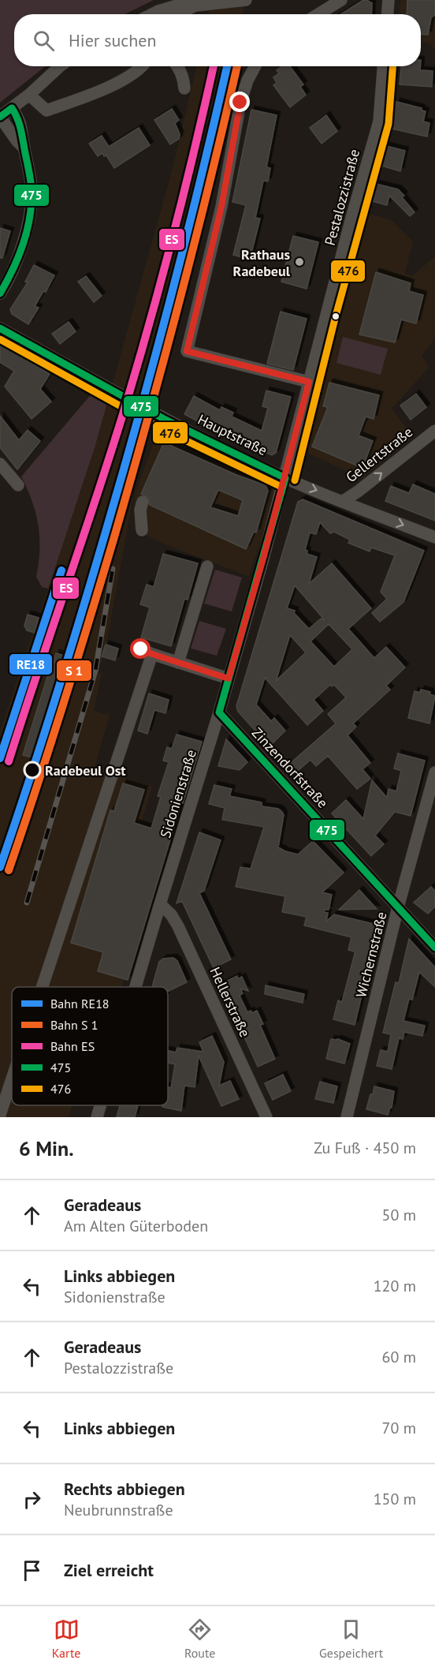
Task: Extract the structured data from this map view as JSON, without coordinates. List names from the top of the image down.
{
  "streets": {
    "street": [
      "Pestalozzistraße",
      "Hauptstraße",
      "Gellertstraße",
      "Zinzendorfstraße",
      "Sidonienstraße",
      "Wichernstraße",
      "Hellerstraße"
    ]
  },
  "crossings": [
    ["Pestalozzistraße", "Hauptstraße"],
    ["Pestalozzistraße", "Sidonienstraße"],
    ["Hauptstraße", "Gellertstraße"],
    ["Hauptstraße", "Sidonienstraße"],
    ["Zinzendorfstraße", "Sidonienstraße"],
    ["Zinzendorfstraße", "Wichernstraße"],
    ["Sidonienstraße", "Hellerstraße"]
  ],
  "one_way": ["Gellertstraße"],
  "places": ["Rathaus Radebeul", "Radebeul Ost"],
  "lines": [
    "rail line RE18",
    "rail line ES",
    "transit line 476",
    "transit line 475"
  ],
  "legend": [
    "Bahn RE18",
    "Bahn S 1",
    "Bahn ES",
    "475",
    "476"
  ],
  "page": {
    "search": "Hier suchen",
    "heading": ["6 Min.", "Zu Fuß · 450 m"],
    "list": [
      ["Geradeaus", "Am Alten Güterboden", "50 m"],
      ["Links abbiegen", "Sidonienstraße", "120 m"],
      ["Geradeaus", "Pestalozzistraße", "60 m"],
      ["Links abbiegen", "70 m"],
      ["Rechts abbiegen", "Neubrunnstraße", "150 m"],
      "Ziel erreicht"
    ],
    "nav": ["Karte", "Route", "Gespeichert"]
  }
}
